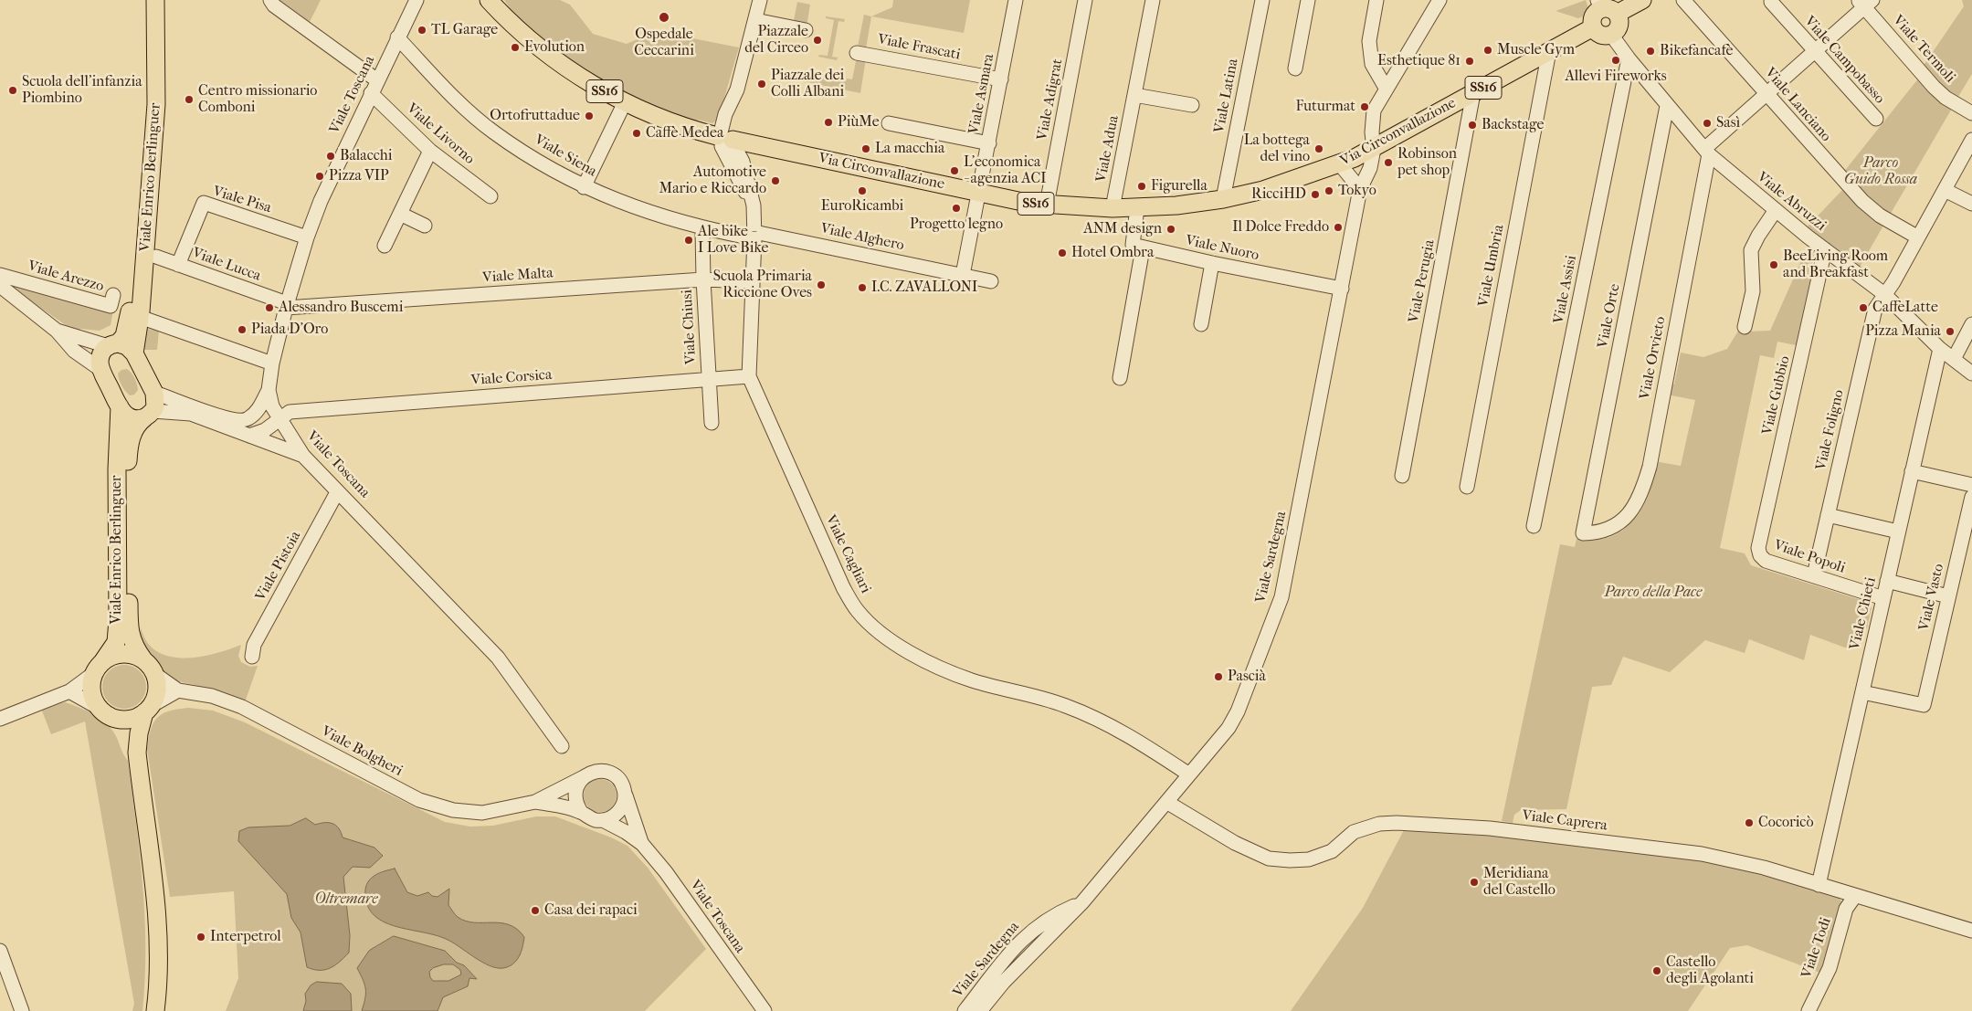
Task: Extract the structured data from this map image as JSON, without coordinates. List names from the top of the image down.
{
  "streets": {
    "main road": ["SS16", "Via Circonvallazione", "Viale Enrico Berlinguer"],
    "street": [
      "Viale Frascati",
      "Viale Termoli",
      "Viale Campobasso",
      "Viale Asmara",
      "Viale Toscana",
      "Viale Latina",
      "Viale Adigrat",
      "Viale Lanciano",
      "Viale Livorno",
      "Viale Adua",
      "Viale Siena",
      "Viale Pisa",
      "Viale Abruzzi",
      "Viale Alghero",
      "Viale Nuoro",
      "Viale Lucca",
      "Viale Umbria",
      "Viale Malta",
      "Viale Arezzo",
      "Viale Perugia",
      "Viale Assisi",
      "Viale Orte",
      "Viale Chiusi",
      "Viale Orvieto",
      "Viale Corsica",
      "Viale Gubbio",
      "Viale Foligno",
      "Viale Cagliari",
      "Viale Sardegna",
      "Viale Popoli",
      "Viale Pistoia",
      "Viale Vasto",
      "Viale Chieti",
      "Viale Bolgheri",
      "Viale Caprera",
      "Viale Todi"
    ]
  },
  "crossings": [
    ["Viale Frascati", "Viale Asmara"],
    ["Viale Asmara", "Via Circonvallazione"],
    ["Viale Toscana", "Viale Livorno"],
    ["Viale Toscana", "Viale Siena"],
    ["Viale Toscana", "Viale Pisa"],
    ["Viale Toscana", "Viale Lucca"],
    ["Viale Toscana", "Viale Malta"],
    ["Viale Toscana", "Viale Corsica"],
    ["Viale Toscana", "Viale Pistoia"],
    ["Viale Toscana", "Viale Bolgheri"],
    ["Viale Latina", "Via Circonvallazione"],
    ["Viale Adigrat", "Via Circonvallazione"],
    ["Viale Lanciano", "Viale Foligno"],
    ["Via Circonvallazione", "Viale Adua"],
    ["Via Circonvallazione", "Viale Abruzzi"],
    ["Via Circonvallazione", "Viale Umbria"],
    ["Via Circonvallazione", "Viale Perugia"],
    ["Via Circonvallazione", "Viale Cagliari"],
    ["Via Circonvallazione", "Viale Sardegna"],
    ["Viale Siena", "Viale Alghero"],
    ["Viale Siena", "Viale Chiusi"],
    ["Viale Siena", "Viale Cagliari"],
    ["Viale Enrico Berlinguer", "Viale Bolgheri"],
    ["Viale Pisa", "Viale Lucca"],
    ["Viale Abruzzi", "Viale Assisi"],
    ["Viale Abruzzi", "Viale Orte"],
    ["Viale Abruzzi", "Viale Orvieto"],
    ["Viale Abruzzi", "Viale Gubbio"],
    ["Viale Abruzzi", "Viale Foligno"],
    ["Viale Abruzzi", "Viale Chieti"],
    ["Viale Alghero", "Viale Cagliari"],
    ["Viale Nuoro", "Viale Sardegna"],
    ["Viale Lucca", "Viale Malta"],
    ["Viale Malta", "Viale Chiusi"],
    ["Viale Malta", "Viale Cagliari"],
    ["Viale Orte", "Viale Orvieto"],
    ["Viale Chiusi", "Viale Corsica"],
    ["Viale Corsica", "Viale Cagliari"],
    ["Viale Gubbio", "Viale Popoli"],
    ["Viale Foligno", "Viale Popoli"],
    ["Viale Cagliari", "Viale Sardegna"],
    ["Viale Sardegna", "Viale Caprera"],
    ["Viale Popoli", "Viale Chieti"],
    ["Viale Vasto", "Viale Chieti"],
    ["Viale Chieti", "Viale Caprera"],
    ["Viale Caprera", "Viale Todi"]
  ],
  "parks": ["Parco Guido Rossa", "Parco della Pace", "Oltremare"],
  "places": [
    "Ospedale Ceccarini",
    "TL Garage",
    "Piazzale del Circeo",
    "Evolution",
    "Muscle Gym",
    "Bikefancafè",
    "Allevi Fireworks",
    "Esthetique 81",
    "Piazzale dei Colli Albani",
    "Scuola dell'infanzia Piombino",
    "Centro missionario Comboni",
    "Futurmat",
    "Ortofruttadue",
    "PiùMe",
    "Sasì",
    "Backstage",
    "Caffè Medea",
    "La macchia",
    "La bottega del vino",
    "Balacchi",
    "Robinson pet shop",
    "L'economica - agenzia ACI",
    "Pizza VIP",
    "Automotive Mario e Riccardo",
    "Figurella",
    "EuroRicambi",
    "Tokyo",
    "RicciHD",
    "Progetto legno",
    "Il Dolce Freddo",
    "ANM design",
    "Ale bike - I Love Bike",
    "Hotel Ombra",
    "BeeLiving Room and Breakfast",
    "Scuola Primaria Riccione Oves",
    "I.C. ZAVALLONI",
    "Alessandro Buscemi",
    "CaffeLatte",
    "Piada D'Oro",
    "Pizza Mania",
    "Pascià",
    "Cocoricò",
    "Meridiana del Castello",
    "Casa dei rapaci",
    "Interpetrol",
    "Castello degli Agolanti"
  ]
}
